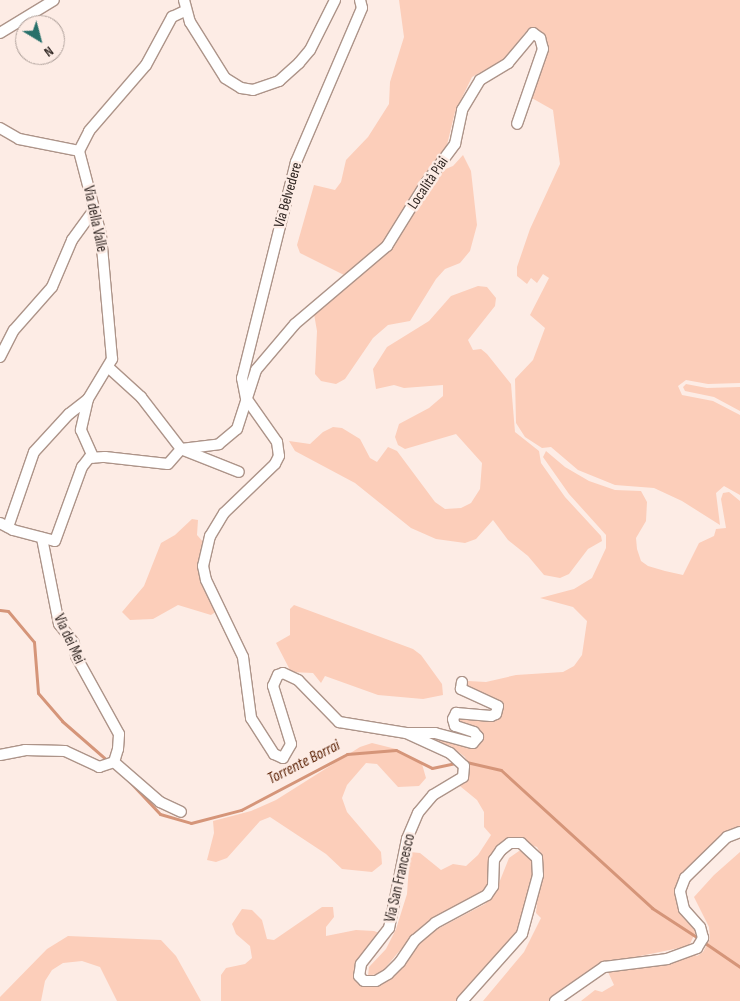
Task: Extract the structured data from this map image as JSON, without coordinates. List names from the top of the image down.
{
  "streets": {
    "street": [
      "Località Piai",
      "Via Belvedere",
      "Via della Valle",
      "Via dei Mei",
      "Via San Francesco"
    ]
  },
  "crossings": [
    ["Località Piai", "Via Belvedere"],
    ["Località Piai", "Via San Francesco"],
    ["Via Belvedere", "Via San Francesco"]
  ],
  "water": ["Torrente Borrai"],
  "north": "bottom right"
}
